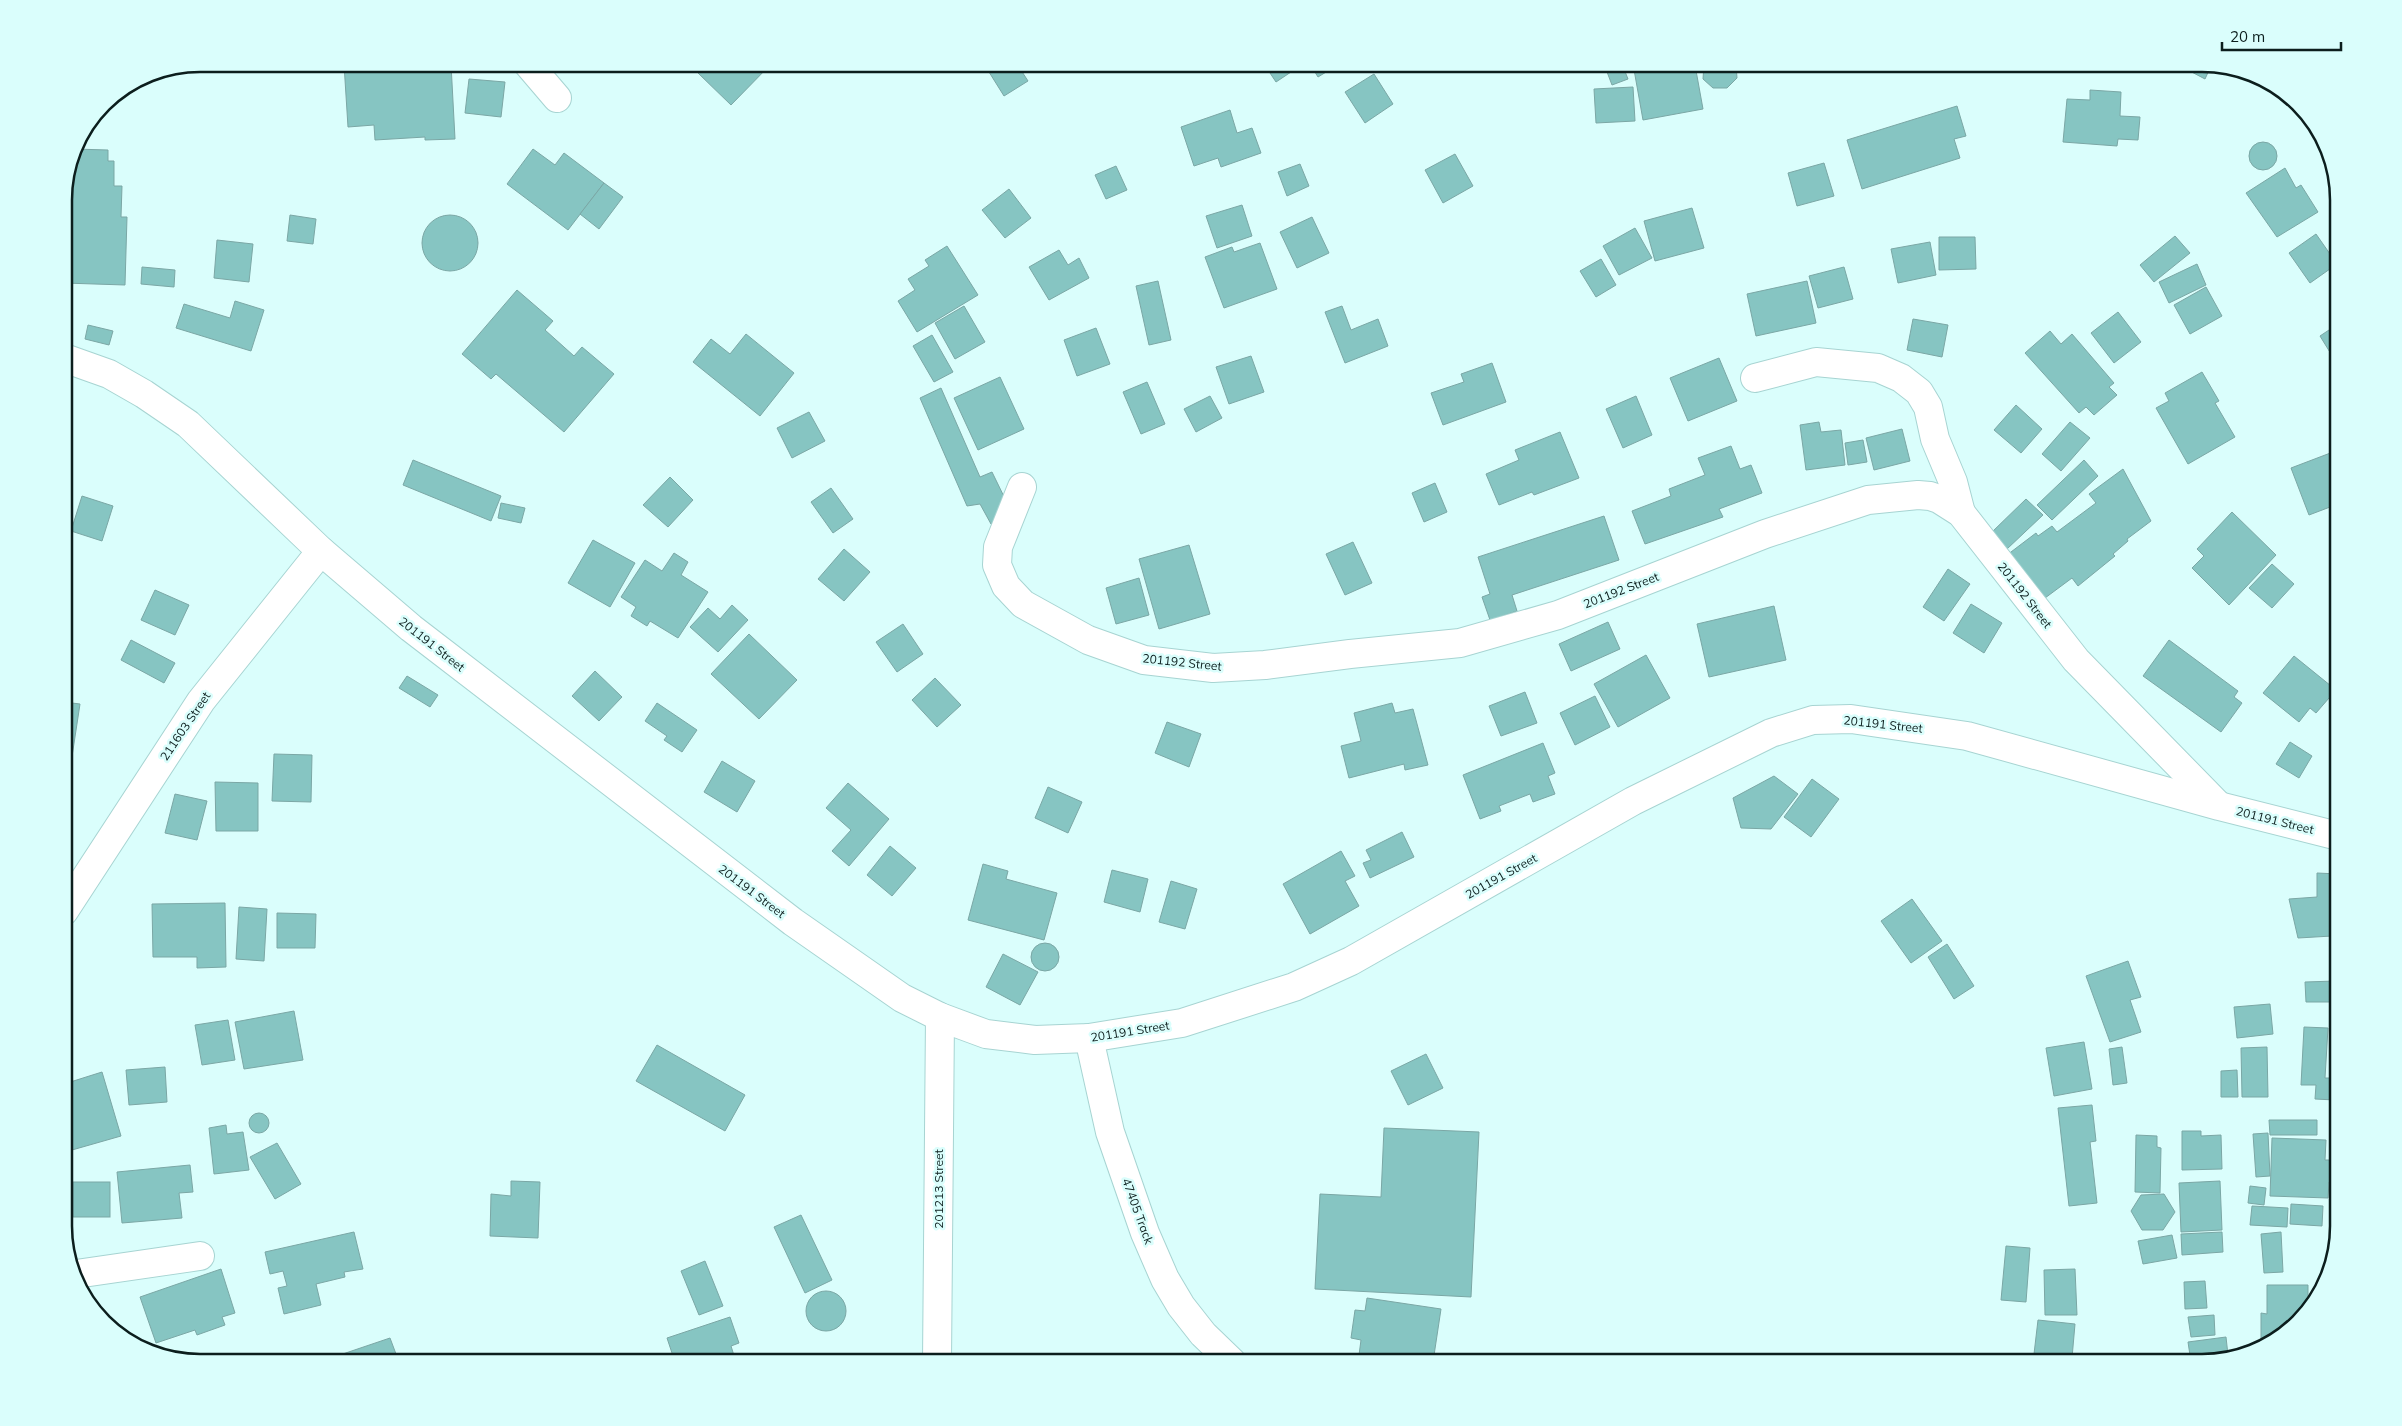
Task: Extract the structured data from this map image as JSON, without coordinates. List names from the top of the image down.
{
  "streets": {
    "street": [
      "201192 Street",
      "201191 Street",
      "211603 Street",
      "201213 Street",
      "47405 Track"
    ]
  },
  "crossings": [
    ["201192 Street", "201191 Street"],
    ["201191 Street", "211603 Street"],
    ["201191 Street", "201213 Street"],
    ["201191 Street", "47405 Track"]
  ],
  "scale_bar": "20 m"
}
